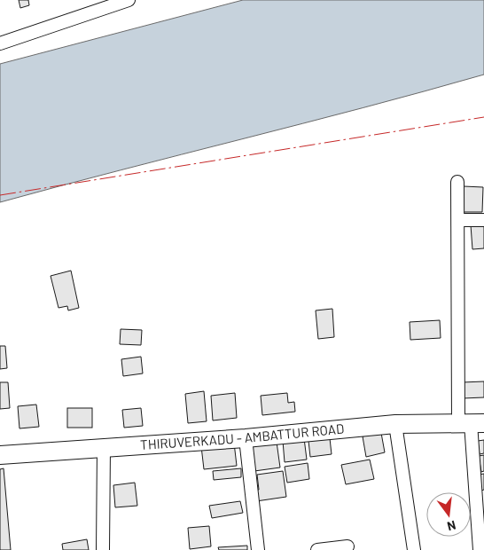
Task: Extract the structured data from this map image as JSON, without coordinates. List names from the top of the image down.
{
  "streets": {
    "main road": ["THIRUVERKADU - AMBATTUR ROAD"]
  },
  "north": "bottom"
}
